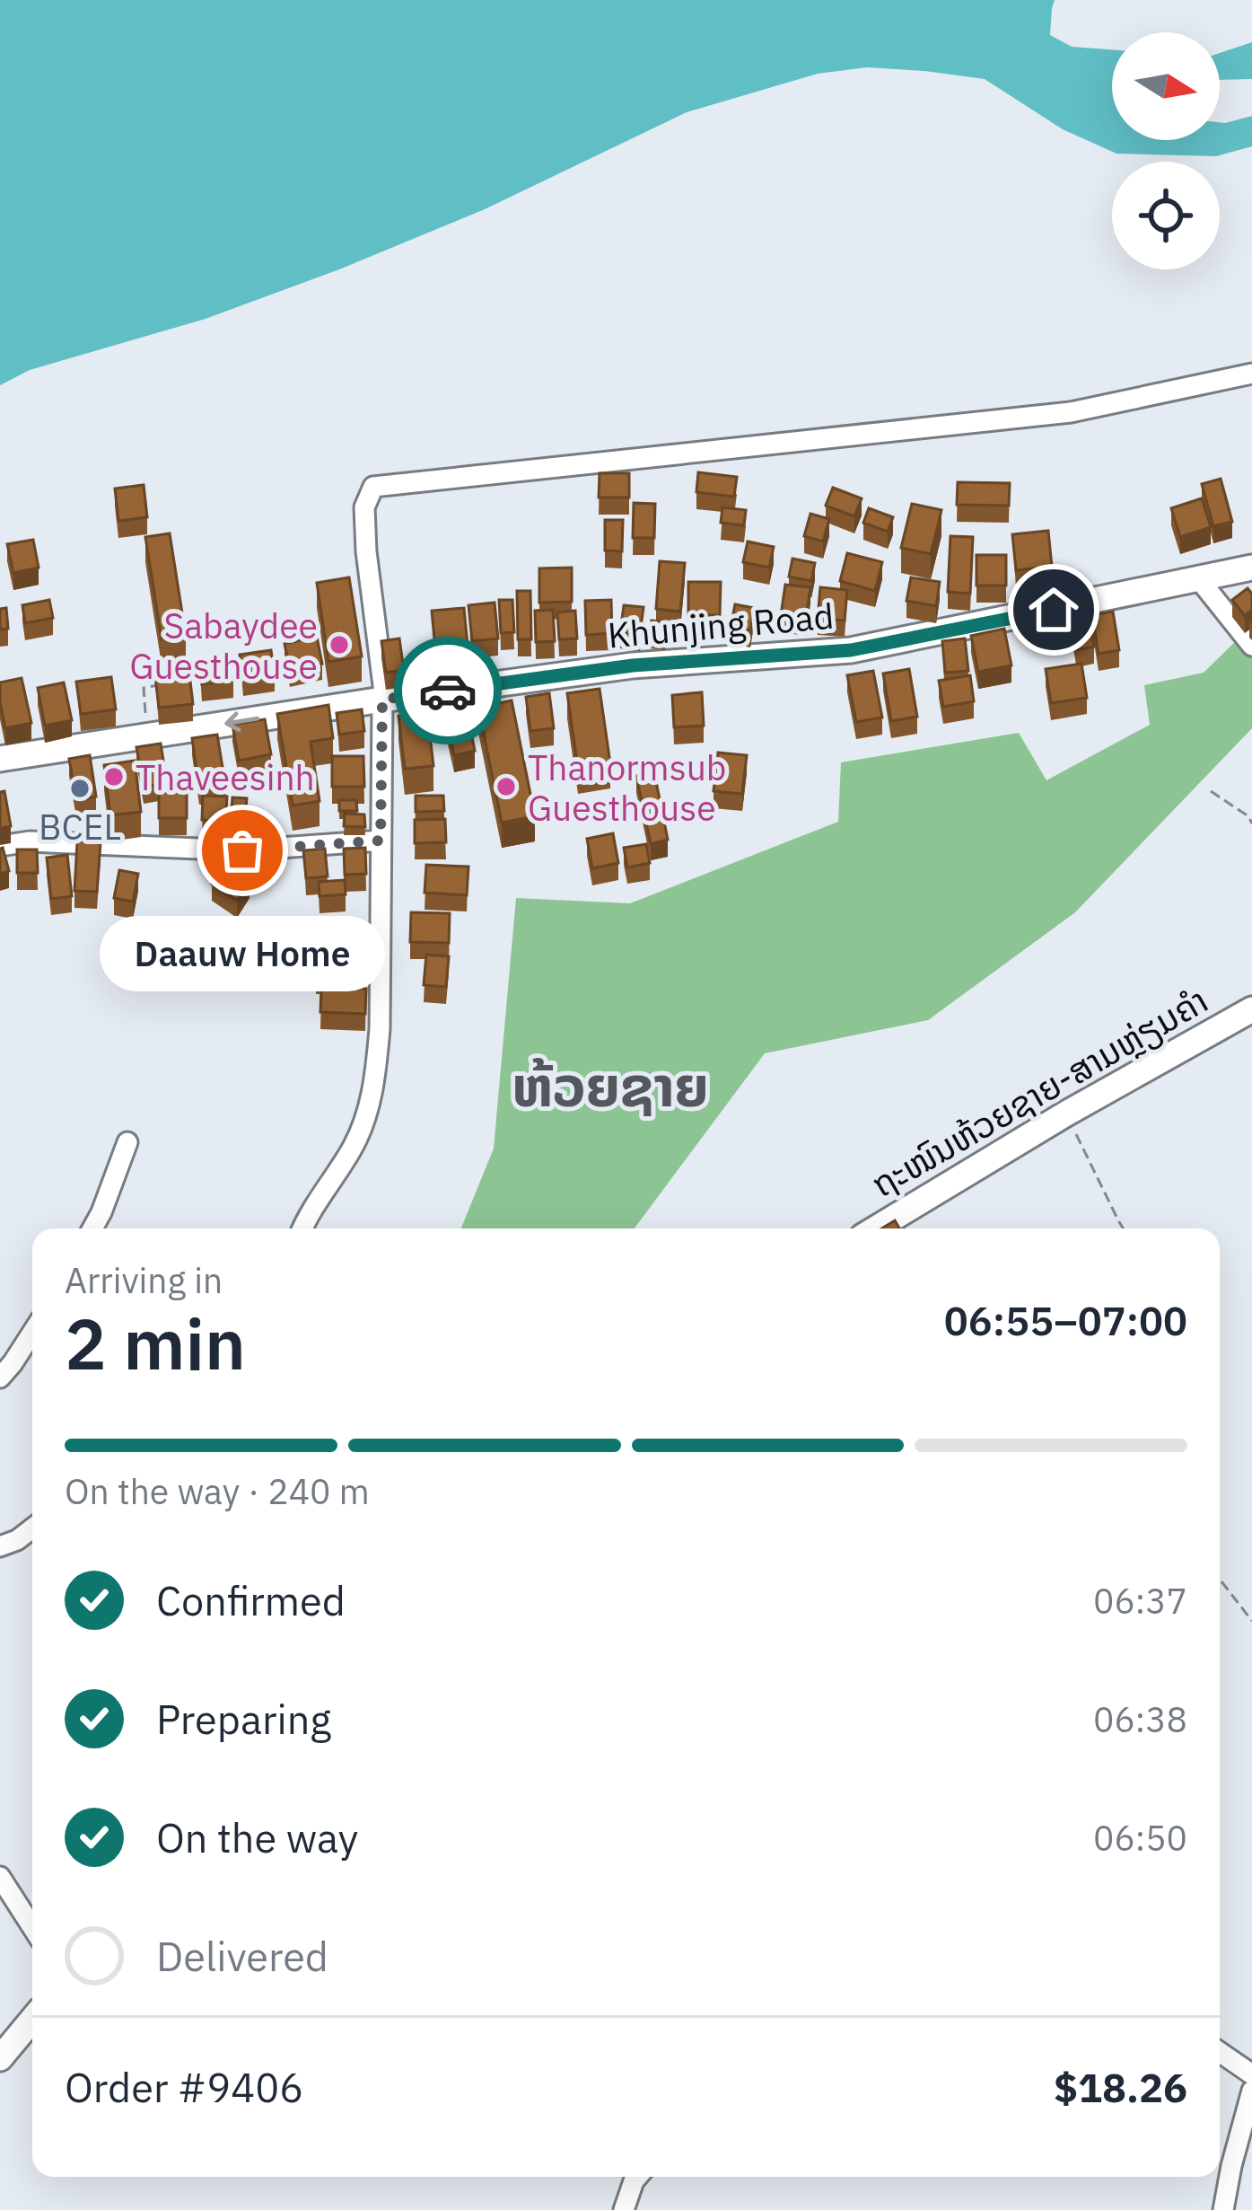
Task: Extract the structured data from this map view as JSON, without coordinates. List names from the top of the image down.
{
  "streets": {
    "main road": ["Khunjing Road", "ຖະໜົນຫ້ວຍຊາຍ-ສາມຫຼ່ຽມຄຳ"]
  },
  "districts": ["ຫ້ວຍຊາຍ"],
  "places": [
    "Sabaydee Guesthouse",
    "Thaveesinh",
    "Thanormsub Guesthouse",
    "BCEL",
    "Daauw Home"
  ],
  "north": "right",
  "page": {
    "bubble": "Daauw Home",
    "heading": ["2 min", "Arriving in", "06:55–07:00"],
    "panel": ["Order #9406", "$18.26"],
    "bar": "On the way · 240 m",
    "list": [
      ["Confirmed", "06:37"],
      ["Preparing", "06:38"],
      ["On the way", "06:50"],
      "Delivered"
    ]
  }
}
